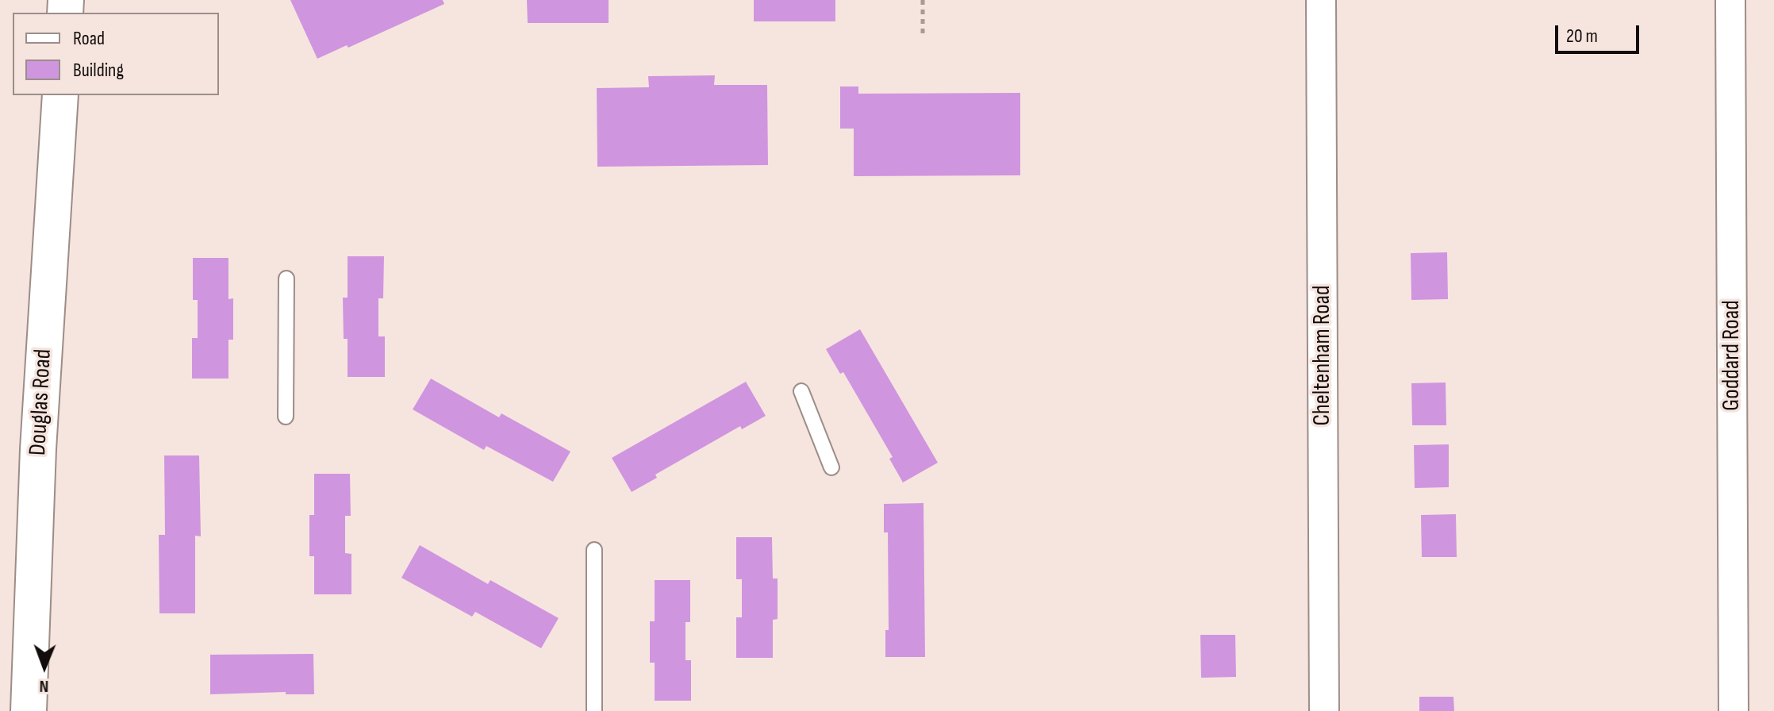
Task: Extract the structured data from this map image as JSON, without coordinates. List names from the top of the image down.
{
  "streets": {
    "street": ["Cheltenham Road", "Goddard Road", "Douglas Road"]
  },
  "legend": ["Road", "Building"],
  "scale_bar": "20 m",
  "north": "bottom"
}
